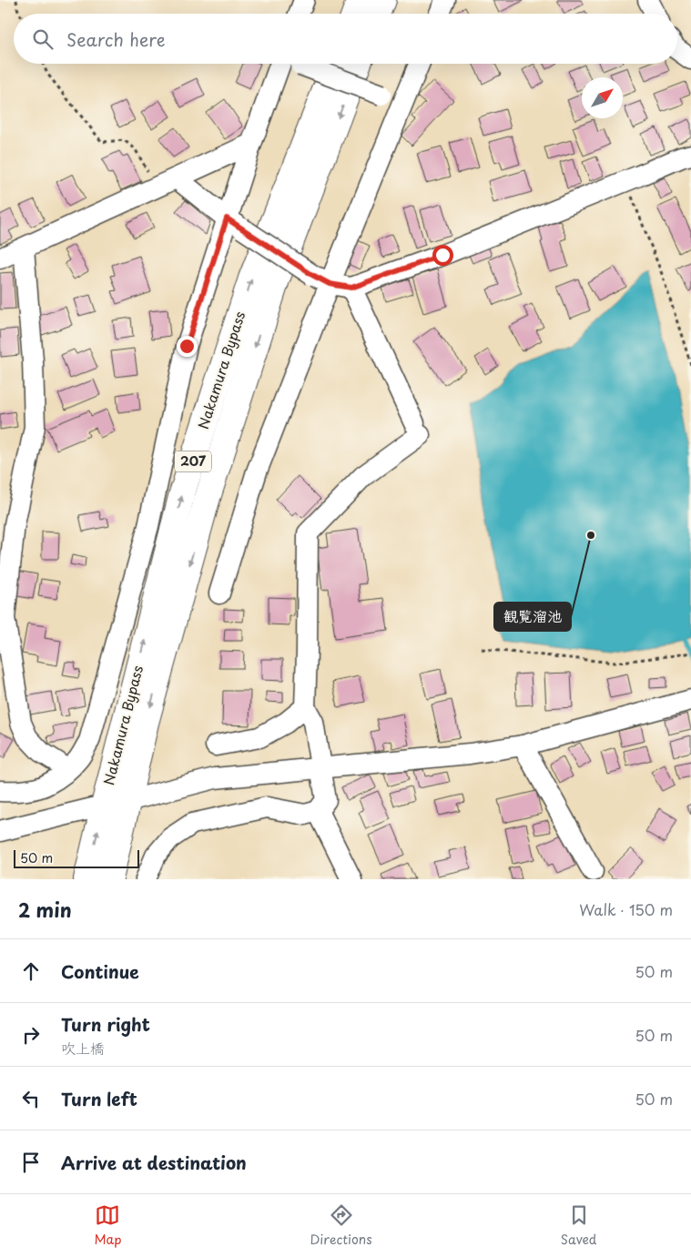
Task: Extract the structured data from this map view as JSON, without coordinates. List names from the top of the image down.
{
  "streets": {
    "highway": ["Nakamura Bypass", "207"]
  },
  "places": ["観覧溜池"],
  "scale_bar": "50 m",
  "north": "top right",
  "page": {
    "search": "Search here",
    "scale": "50 m",
    "heading": ["2 min", "Walk · 150 m"],
    "list": [
      ["Continue", "50 m"],
      ["Turn right", "吹上橋", "50 m"],
      ["Turn left", "50 m"],
      "Arrive at destination"
    ],
    "nav": ["Map", "Directions", "Saved"]
  }
}
